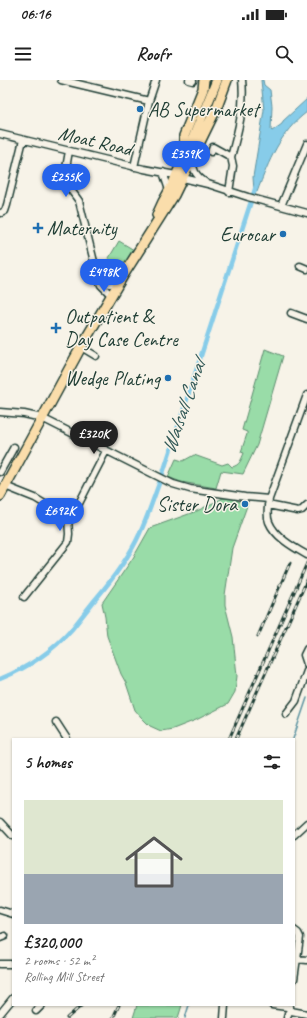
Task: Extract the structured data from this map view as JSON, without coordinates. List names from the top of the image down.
{
  "streets": {
    "street": ["Moat Road"]
  },
  "water": ["Walsall Canal"],
  "places": {
    "other": [
      "AB Supermarket",
      "Eurocar",
      "Wedge Plating",
      "Sister Dora"
    ],
    "health": ["Maternity", "Outpatient & Day Case Centre"]
  },
  "page": {
    "status": "06:16",
    "header": "Roofr",
    "price": [
      "£359K",
      "£255K",
      "£498K",
      "£320K",
      "£692K"
    ],
    "heading": "5 homes",
    "list": [
      {
        "name": "£320,000",
        "note": "2 rooms · 52 m² · Rolling Mill Street"
      }
    ]
  }
}
